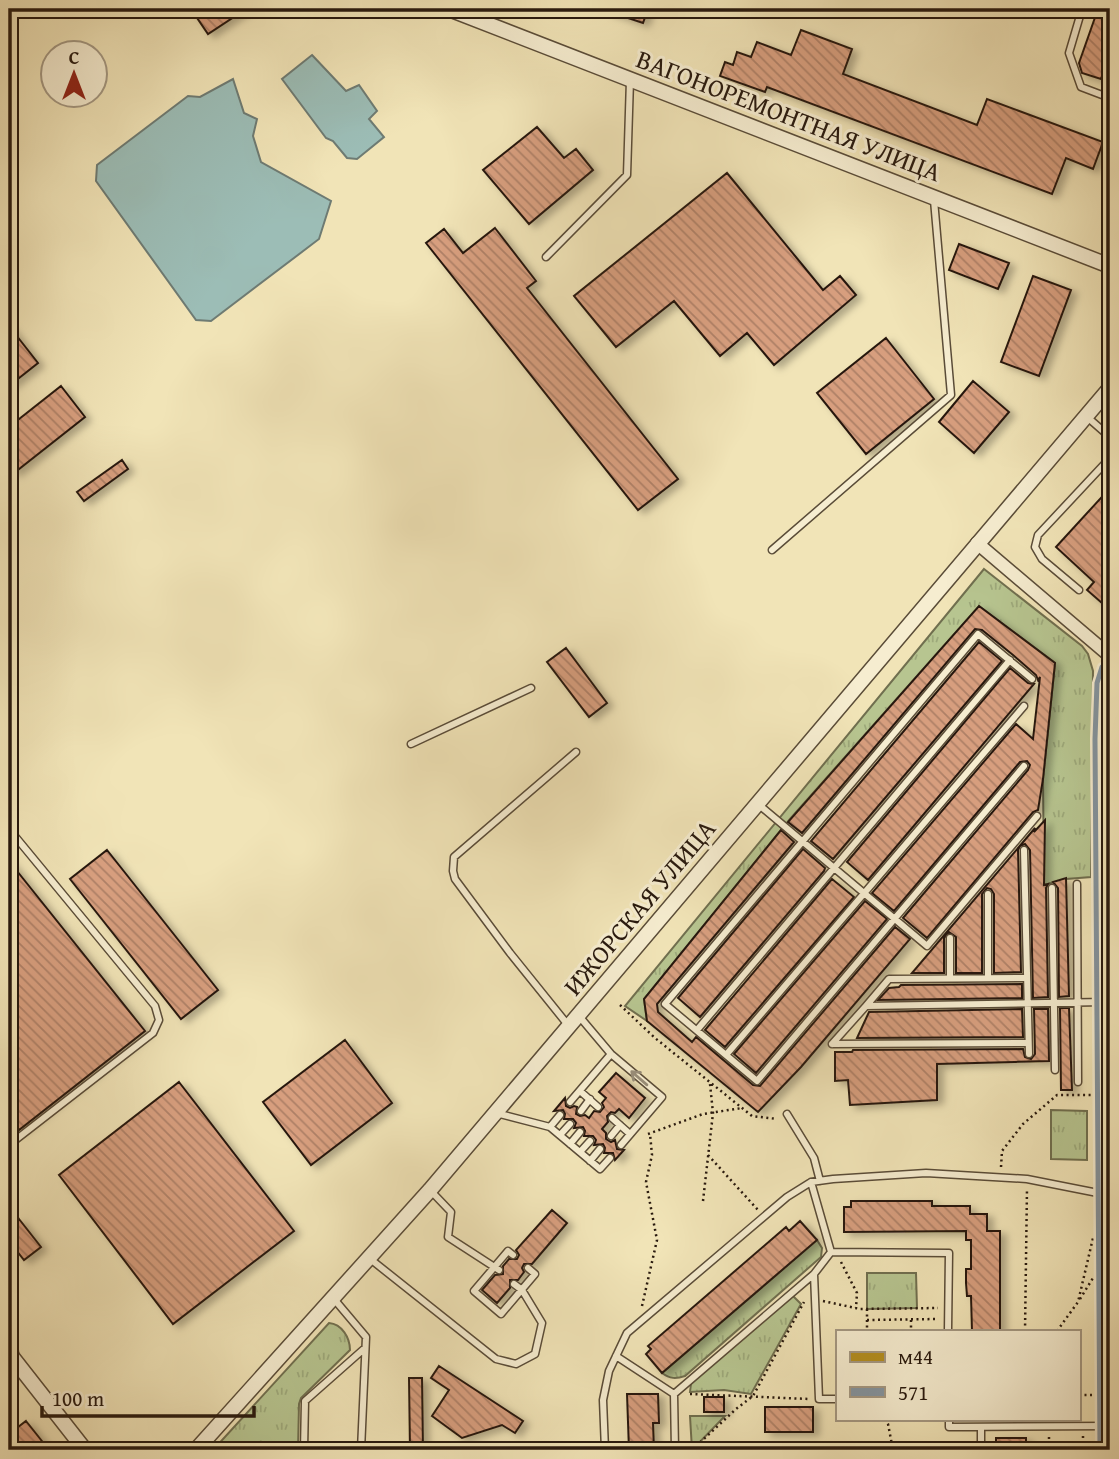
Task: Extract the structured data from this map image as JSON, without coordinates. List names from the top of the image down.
{
  "streets": {
    "street": ["ВАГОНОРЕМОНТНАЯ УЛИЦА", "ИЖОРСКАЯ УЛИЦА"]
  },
  "lines": ["transit line 571", "transit line м44"],
  "legend": ["м44", "571"],
  "scale_bar": "100 m",
  "north": "top"
}
